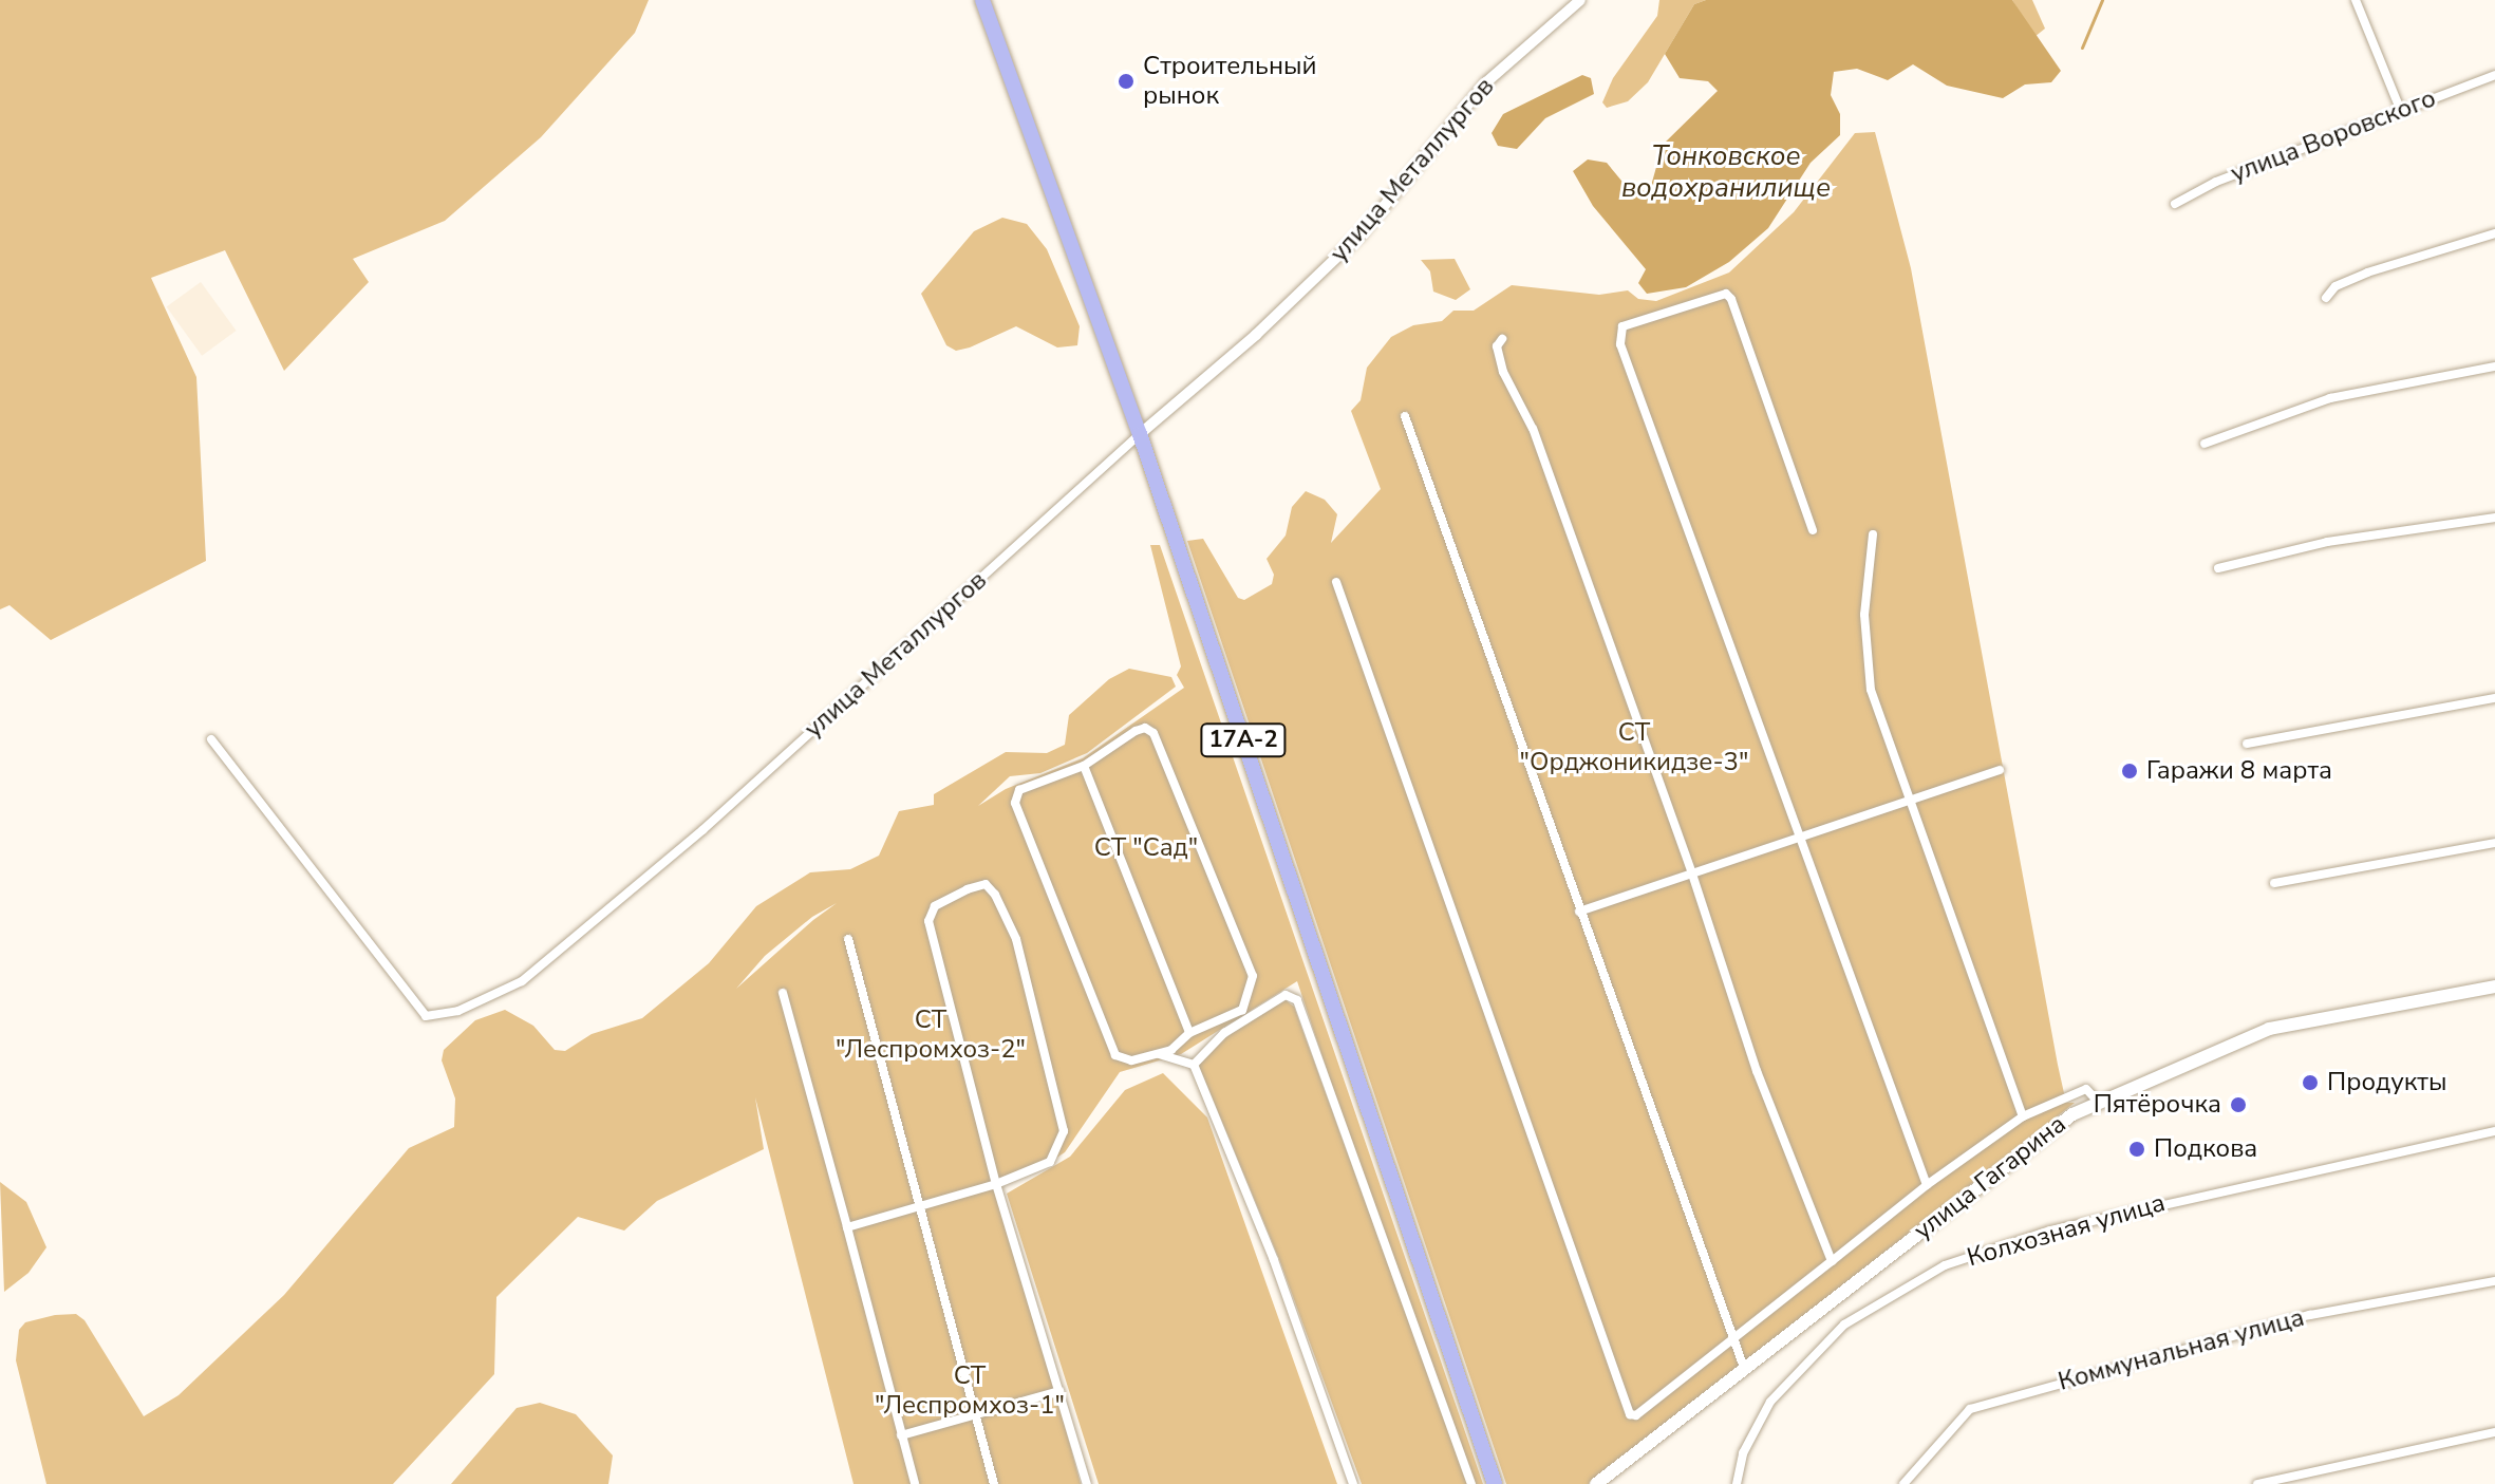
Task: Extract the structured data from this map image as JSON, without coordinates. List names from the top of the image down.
{
  "streets": {
    "main road": ["17А-2", "улица Гагарина"],
    "street": [
      "улица Воровского",
      "улица Металлургов",
      "Колхозная улица",
      "Коммунальная улица"
    ]
  },
  "crossings": [
    ["улица Металлургов", "17А-2"]
  ],
  "water": ["Тонковское водохранилище"],
  "parks": [
    "СТ \"Орджоникидзе-3\"",
    "СТ \"Сад\"",
    "СТ \"Леспромхоз-2\"",
    "СТ \"Леспромхоз-1\""
  ],
  "places": [
    "Строительный рынок",
    "Гаражи 8 марта",
    "Продукты",
    "Пятёрочка",
    "Подкова"
  ]
}
